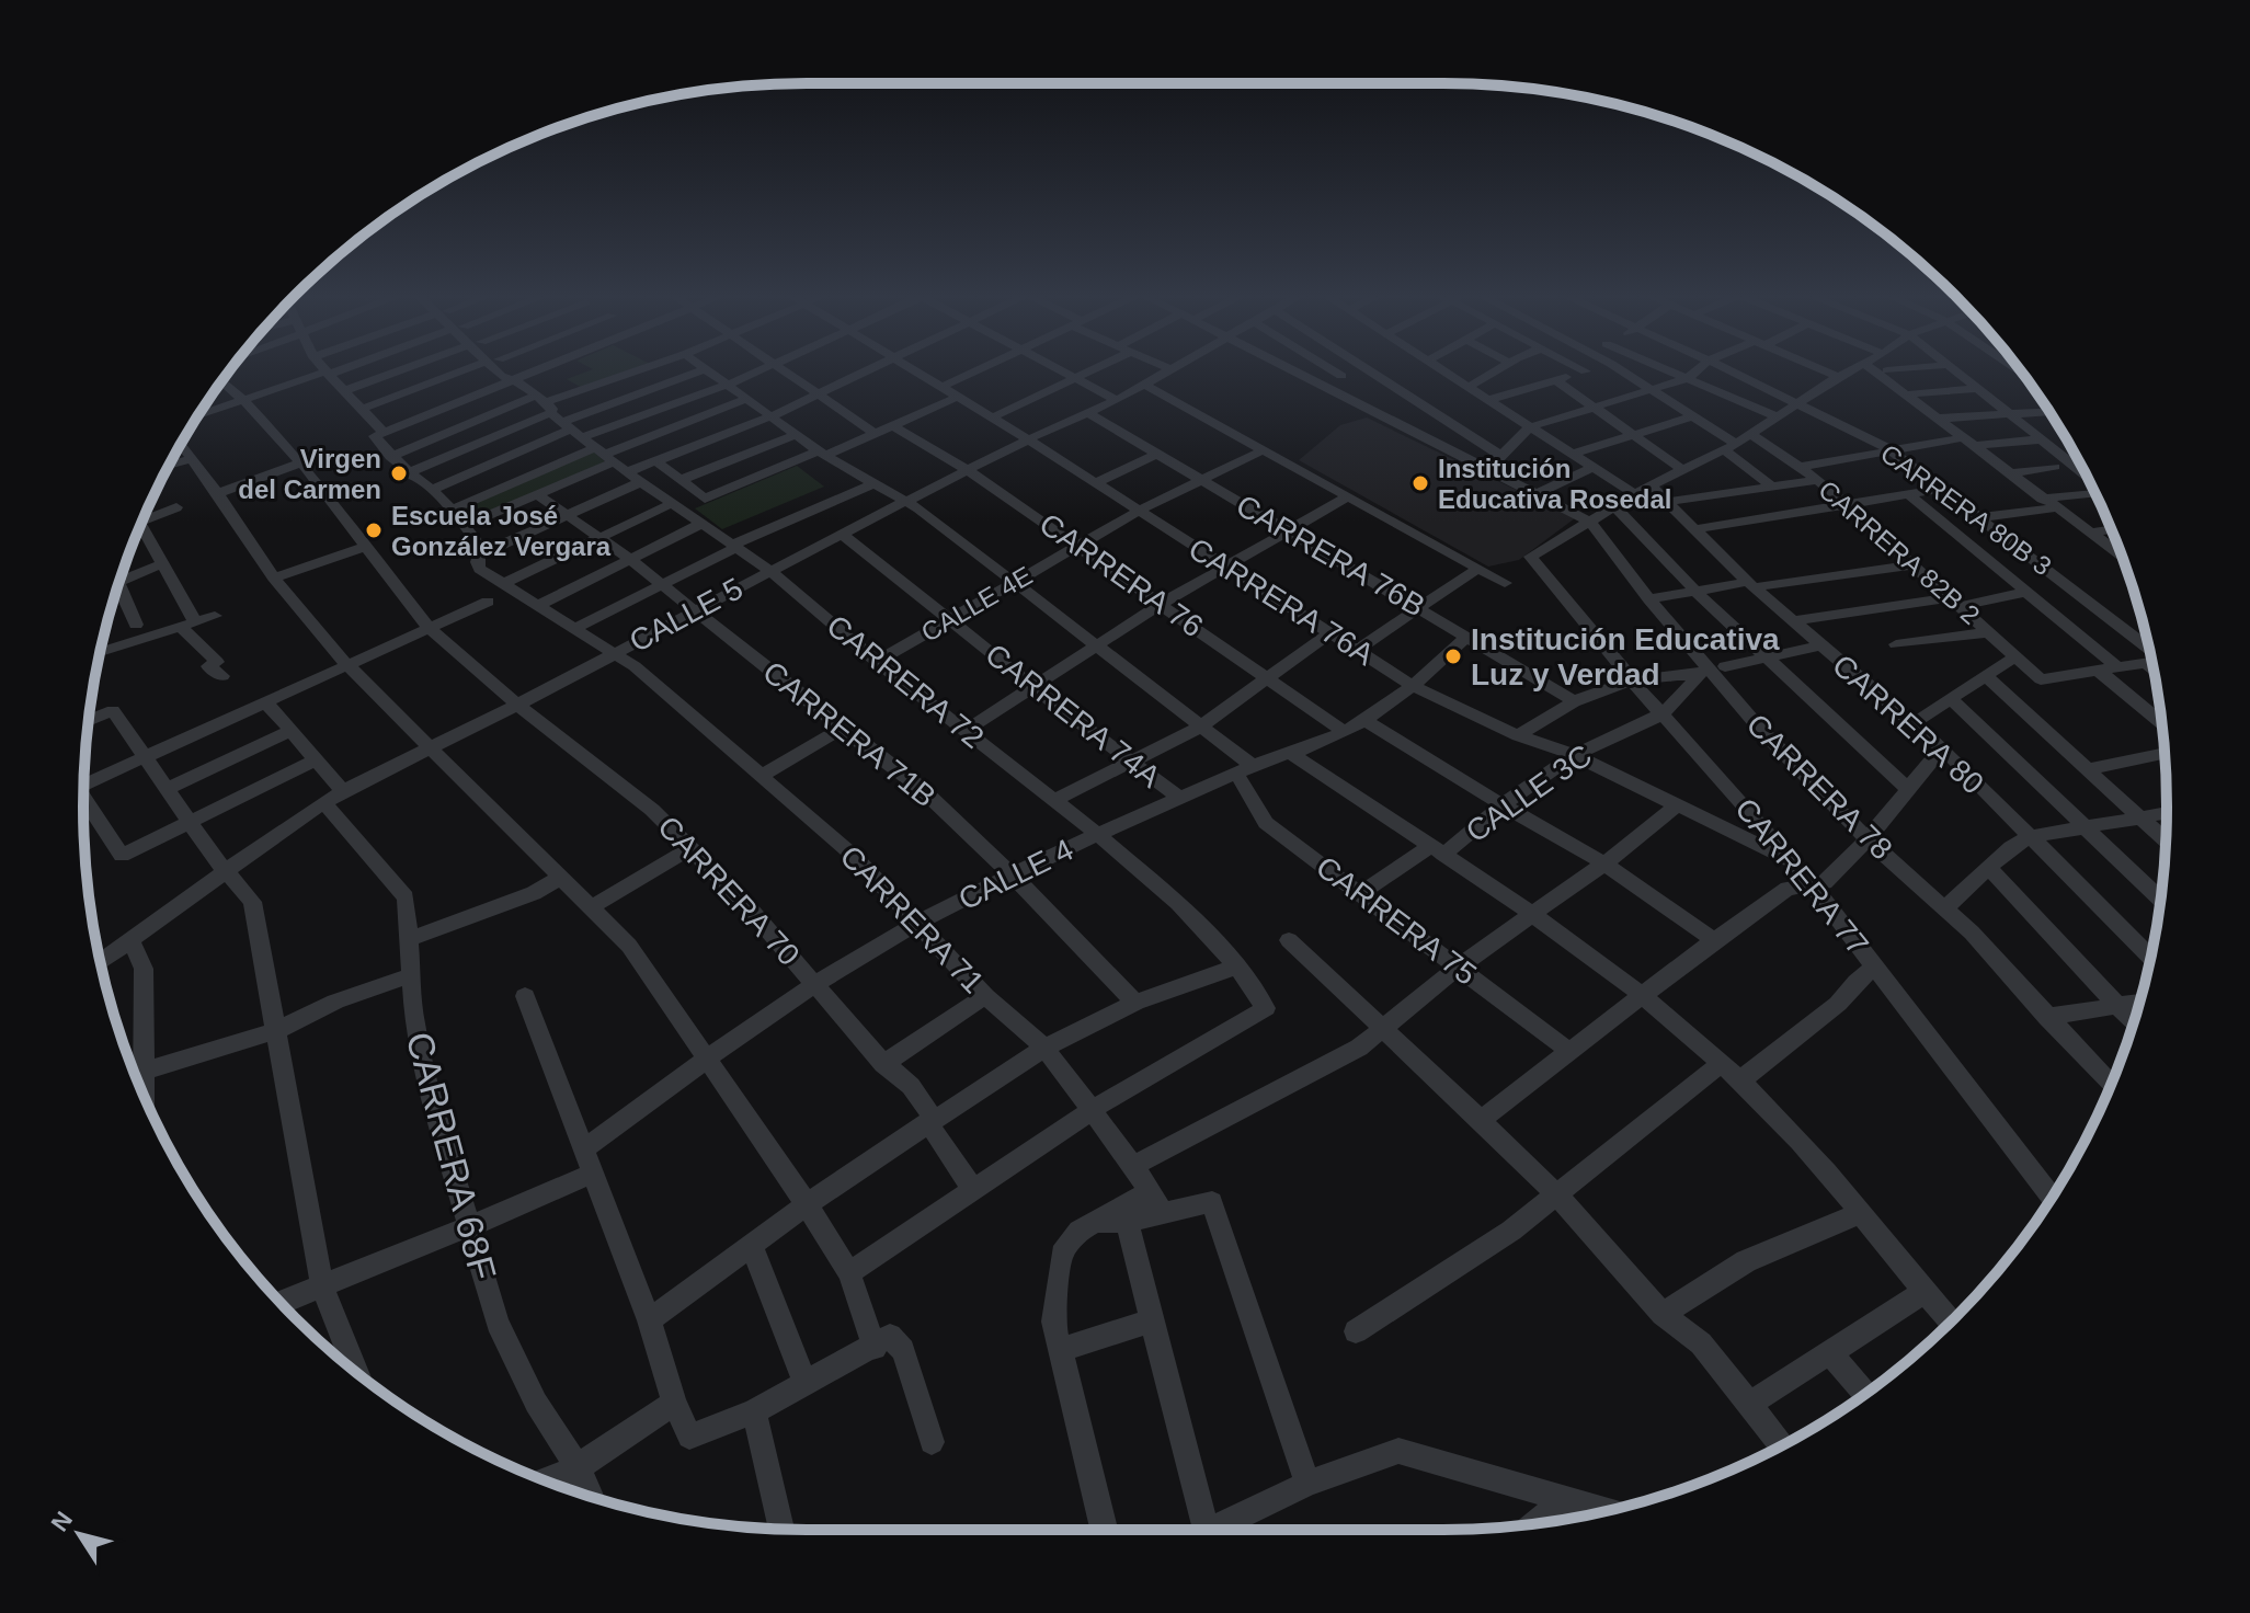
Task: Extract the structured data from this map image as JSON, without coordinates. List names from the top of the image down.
{
  "streets": {
    "street": [
      "CARRERA 80B 3",
      "CARRERA 82B 2",
      "CARRERA 76B",
      "CARRERA 76",
      "CARRERA 76A",
      "CALLE 4E",
      "CALLE 5",
      "CARRERA 72",
      "CARRERA 74A",
      "CARRERA 80",
      "CARRERA 71B",
      "CARRERA 78",
      "CALLE 3C",
      "CALLE 4",
      "CARRERA 77",
      "CARRERA 70",
      "CARRERA 71",
      "CARRERA 75",
      "CARRERA 68F"
    ]
  },
  "crossings": [
    ["CARRERA 76B", "CALLE 4E"],
    ["CARRERA 76B", "CALLE 5"],
    ["CARRERA 76B", "CALLE 4"],
    ["CARRERA 76", "CALLE 4E"],
    ["CARRERA 76", "CALLE 5"],
    ["CARRERA 76", "CALLE 4"],
    ["CARRERA 76A", "CALLE 4E"],
    ["CARRERA 76A", "CALLE 5"],
    ["CARRERA 76A", "CALLE 3C"],
    ["CARRERA 76A", "CALLE 4"],
    ["CARRERA 76A", "CARRERA 77"],
    ["CALLE 4E", "CARRERA 72"],
    ["CALLE 4E", "CARRERA 74A"],
    ["CALLE 4E", "CARRERA 75"],
    ["CALLE 5", "CARRERA 72"],
    ["CALLE 5", "CARRERA 74A"],
    ["CALLE 5", "CARRERA 71B"],
    ["CALLE 5", "CARRERA 70"],
    ["CALLE 5", "CARRERA 71"],
    ["CALLE 5", "CARRERA 75"],
    ["CALLE 5", "CARRERA 68F"],
    ["CARRERA 72", "CALLE 4"],
    ["CARRERA 72", "CARRERA 71"],
    ["CARRERA 74A", "CALLE 4"],
    ["CARRERA 71B", "CALLE 4"],
    ["CARRERA 78", "CALLE 3C"],
    ["CARRERA 78", "CARRERA 77"],
    ["CALLE 3C", "CARRERA 77"],
    ["CALLE 3C", "CARRERA 75"],
    ["CALLE 4", "CARRERA 70"],
    ["CALLE 4", "CARRERA 71"],
    ["CALLE 4", "CARRERA 75"],
    ["CALLE 4", "CARRERA 68F"]
  ],
  "places": [
    "Virgen del Carmen",
    "Institución Educativa Rosedal",
    "Escuela José González Vergara",
    "Institución Educativa Luz y Verdad"
  ],
  "north": "top left"
}
